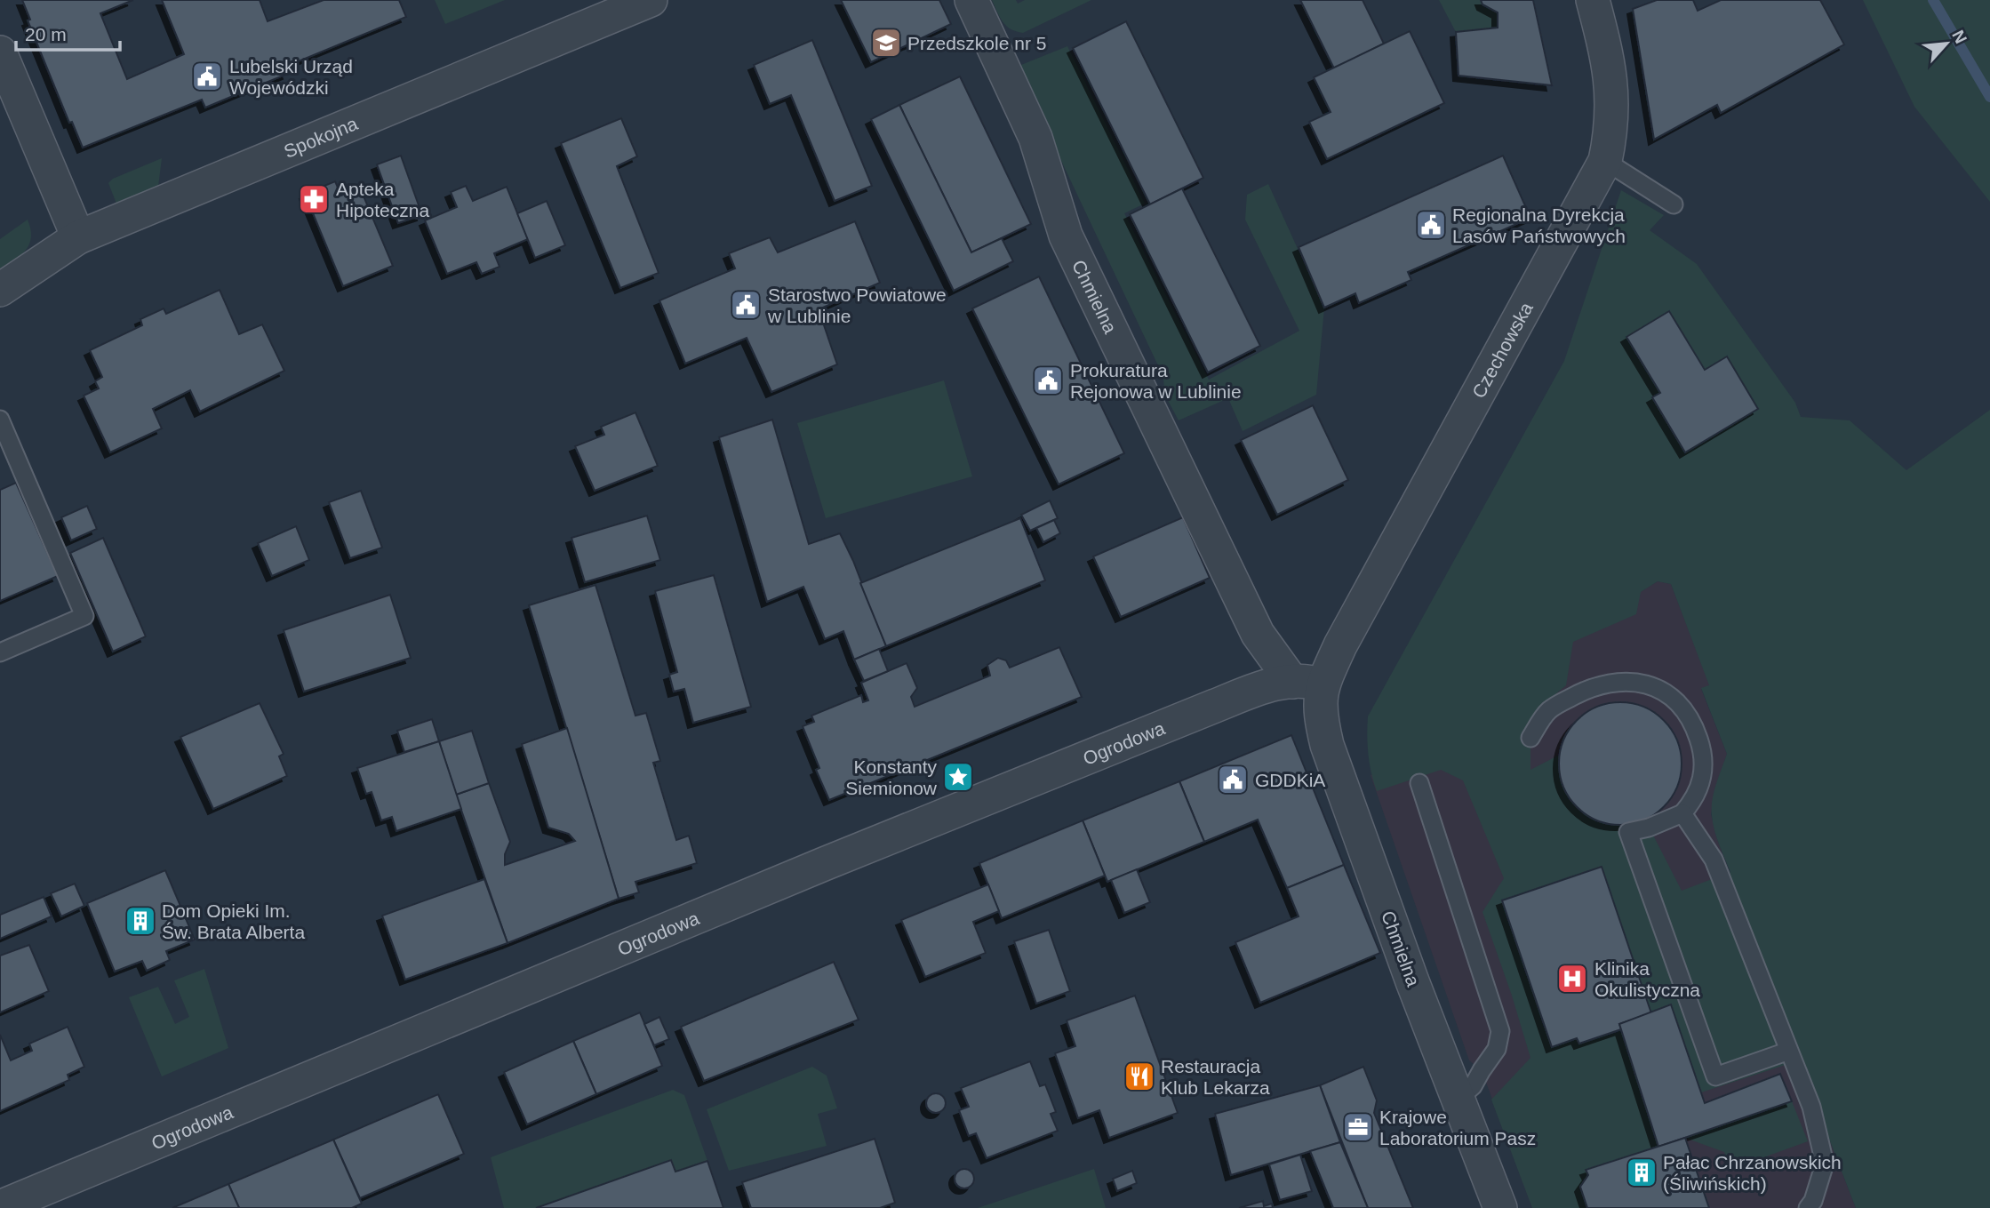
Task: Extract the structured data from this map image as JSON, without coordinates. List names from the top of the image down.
{
  "streets": {
    "street": [
      "Spokojna",
      "Chmielna",
      "Czechowska",
      "Ogrodowa"
    ]
  },
  "crossings": [
    ["Chmielna", "Czechowska"],
    ["Chmielna", "Ogrodowa"],
    ["Czechowska", "Ogrodowa"]
  ],
  "places": {
    "school or university": ["Przedszkole nr 5"],
    "public building": [
      "Lubelski Urząd Wojewódzki",
      "Regionalna Dyrekcja Lasów Państwowych",
      "Starostwo Powiatowe w Lublinie",
      "Prokuratura Rejonowa w Lublinie",
      "GDDKiA"
    ],
    "pharmacy": ["Apteka Hipoteczna"],
    "place": ["Konstanty Siemionow"],
    "building": ["Dom Opieki Im. Św. Brata Alberta", "Pałac Chrzanowskich (Śliwińskich)"],
    "hospital": ["Klinika Okulistyczna"],
    "restaurant": ["Restauracja Klub Lekarza"],
    "office": ["Krajowe Laboratorium Pasz"]
  },
  "scale_bar": "20 m",
  "north": "top right"
}
